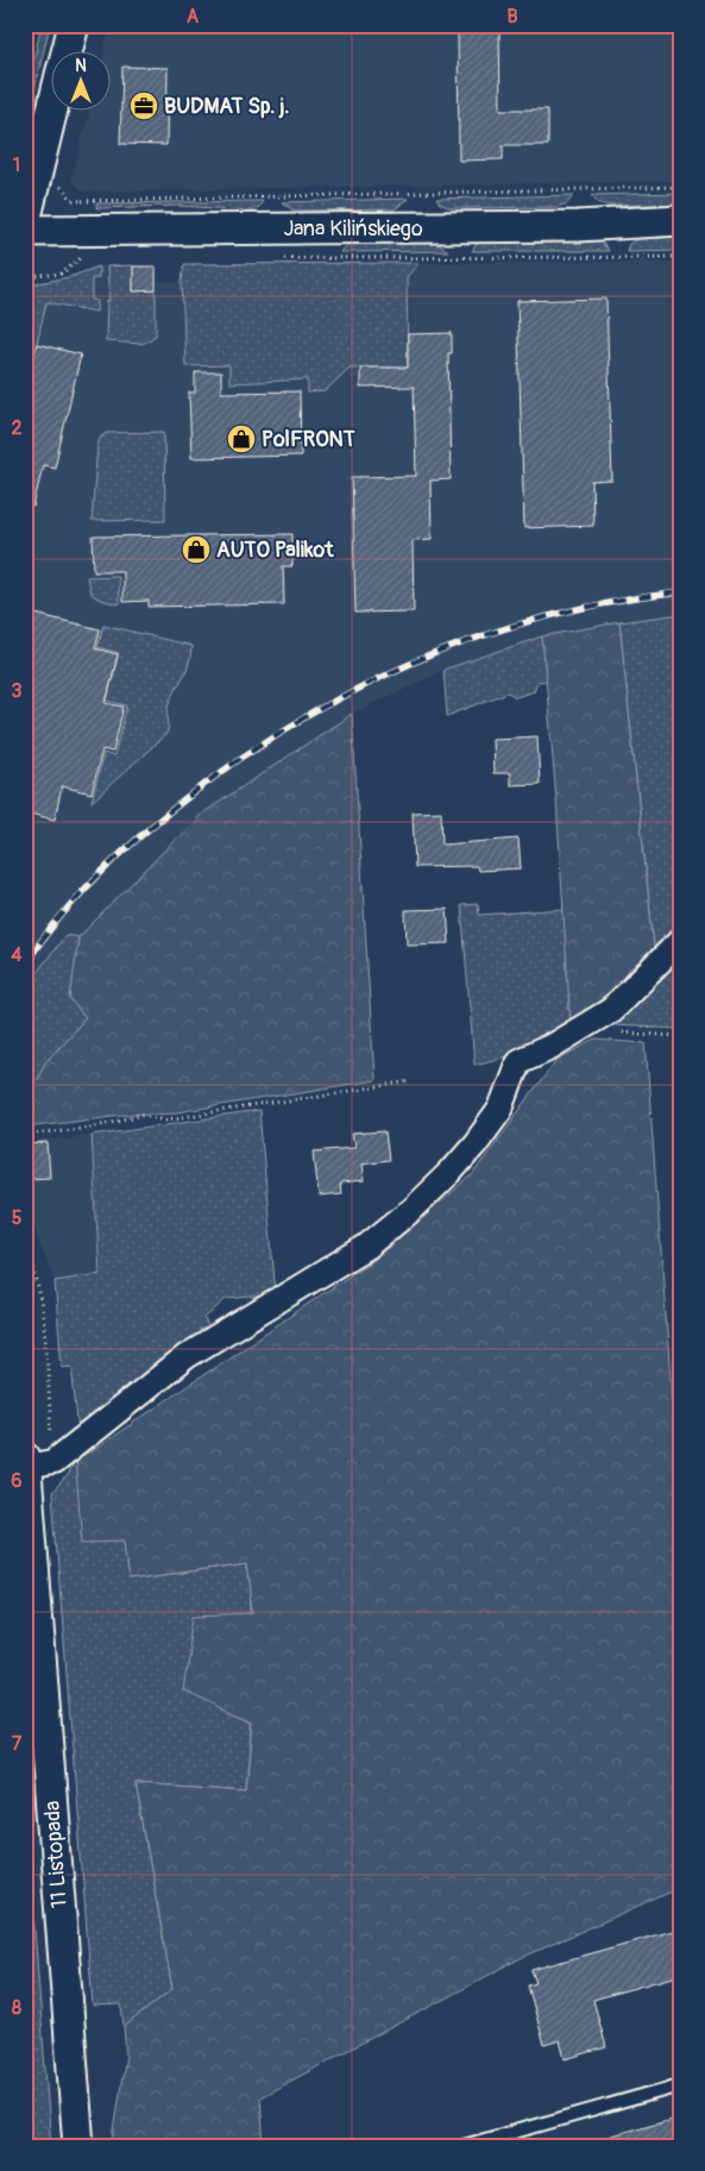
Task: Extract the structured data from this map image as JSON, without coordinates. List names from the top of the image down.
{
  "streets": {
    "street": ["Jana Kilińskiego", "11 Listopada"]
  },
  "places": {
    "office": ["BUDMAT Sp. j."],
    "shop": ["PolFRONT", "AUTO Palikot"]
  },
  "north": "top",
  "grid": {
    "columns": ["A", "B"],
    "rows": [
      "1",
      "2",
      "3",
      "4",
      "5",
      "6",
      "7",
      "8"
    ]
  }
}
